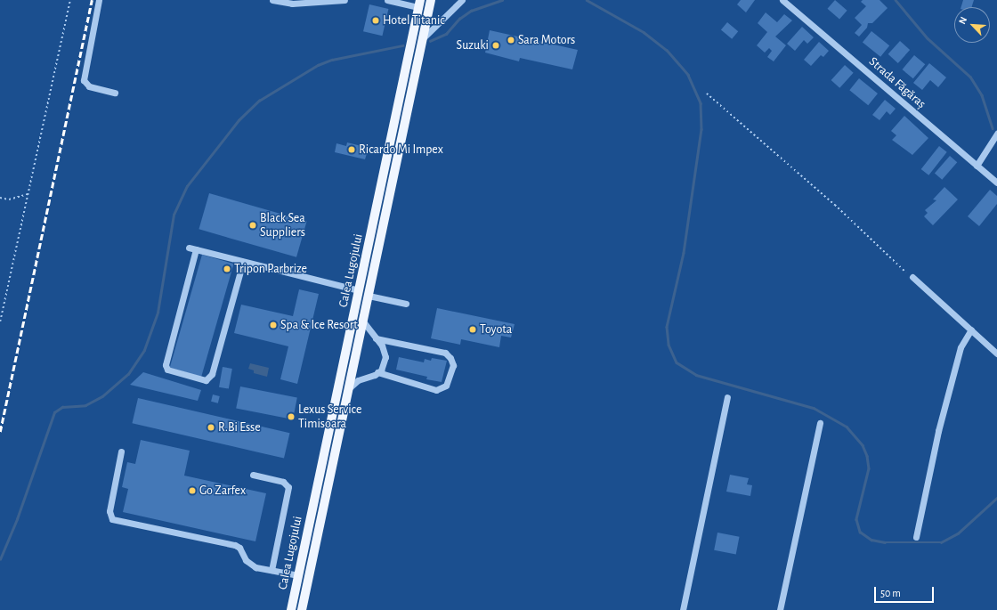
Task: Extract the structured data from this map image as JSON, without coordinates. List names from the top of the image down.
{
  "streets": {
    "main road": ["Calea Lugojului"],
    "street": ["Strada Făgăraș"]
  },
  "places": [
    "Hotel Titanic",
    "Sara Motors",
    "Suzuki",
    "Ricardo Mi Impex",
    "Black Sea Suppliers",
    "Tripon Parbrize",
    "Spa & Ice Resort",
    "Toyota",
    "Lexus Service Timisoara",
    "R.Bi Esse",
    "Go Zarfex"
  ],
  "scale_bar": "50 m",
  "north": "top left"
}
